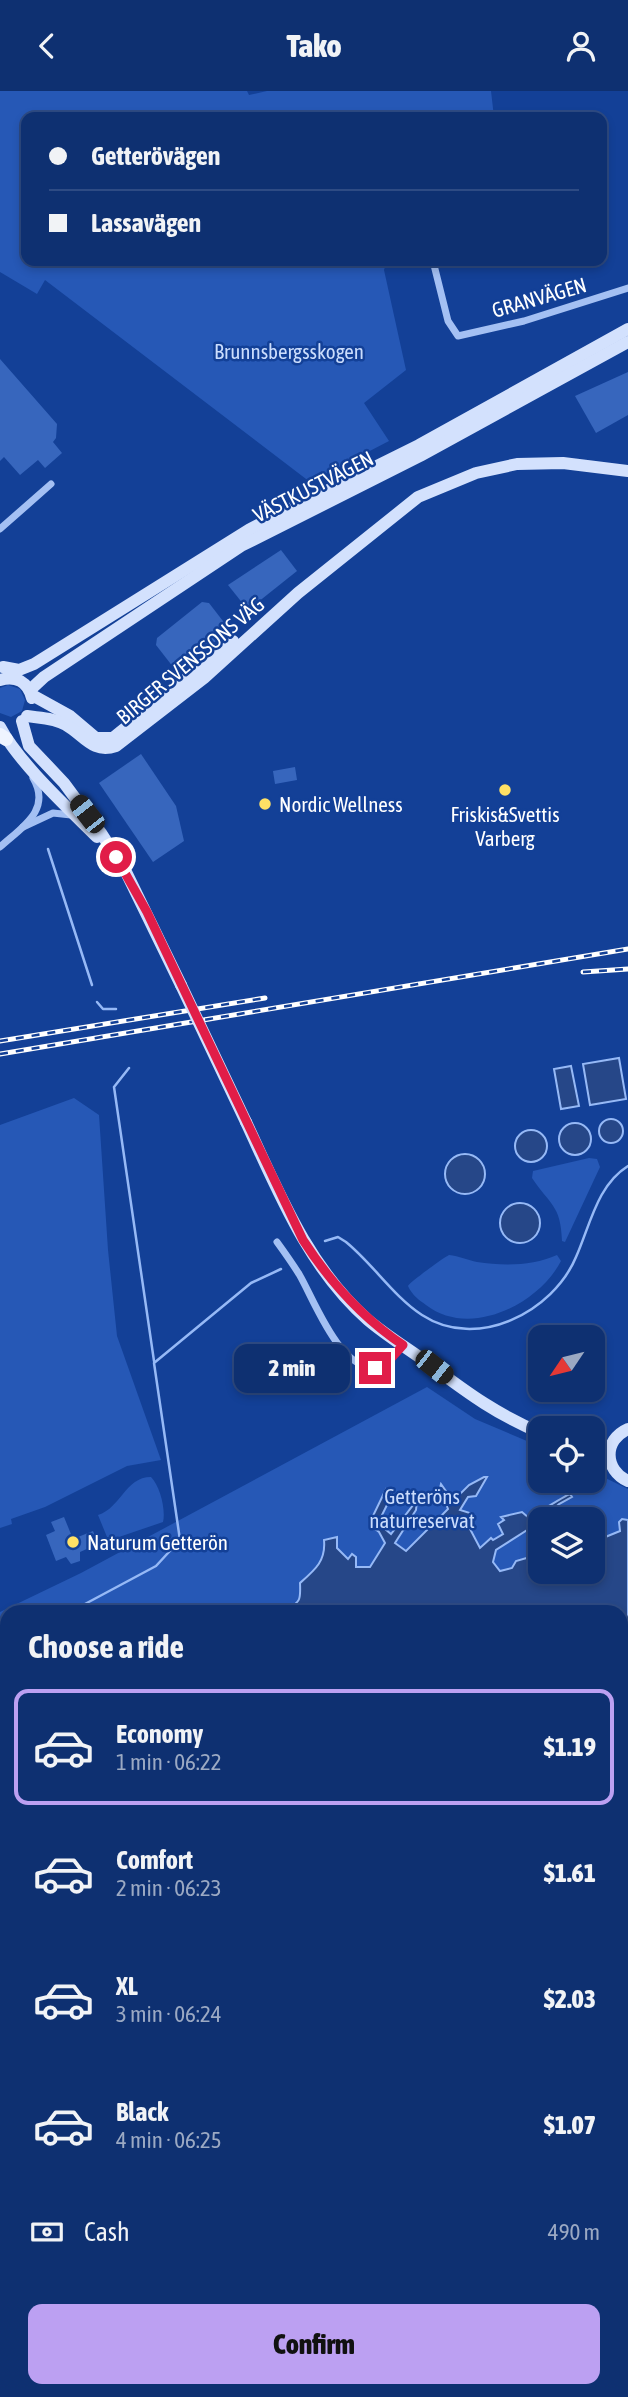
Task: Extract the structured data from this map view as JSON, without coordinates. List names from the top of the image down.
{
  "streets": {
    "street": ["GRANVÄGEN", "VÄSTKUSTVÄGEN", "BIRGER SVENSSONS VÄG"]
  },
  "crossings": [
    ["VÄSTKUSTVÄGEN", "BIRGER SVENSSONS VÄG"]
  ],
  "parks": ["Brunnsbergsskogen", "Getteröns naturreservat"],
  "places": ["Friskis&Svettis Varberg", "Nordic Wellness", "Naturum Getterön"],
  "north": "bottom left",
  "page": {
    "header": "Tako",
    "banner": ["Getterövägen", "Lassavägen"],
    "bubble": "2 min",
    "heading": "Choose a ride",
    "list": [
      {
        "name": "Economy",
        "note": "1 min · 06:22",
        "value": "$1.19"
      },
      {
        "name": "Comfort",
        "note": "2 min · 06:23",
        "value": "$1.61"
      },
      {
        "name": "XL",
        "note": "3 min · 06:24",
        "value": "$2.03"
      },
      {
        "name": "Black",
        "note": "4 min · 06:25",
        "value": "$1.07"
      }
    ],
    "pay": ["Cash", "490 m"],
    "buttons": "Confirm"
  }
}
